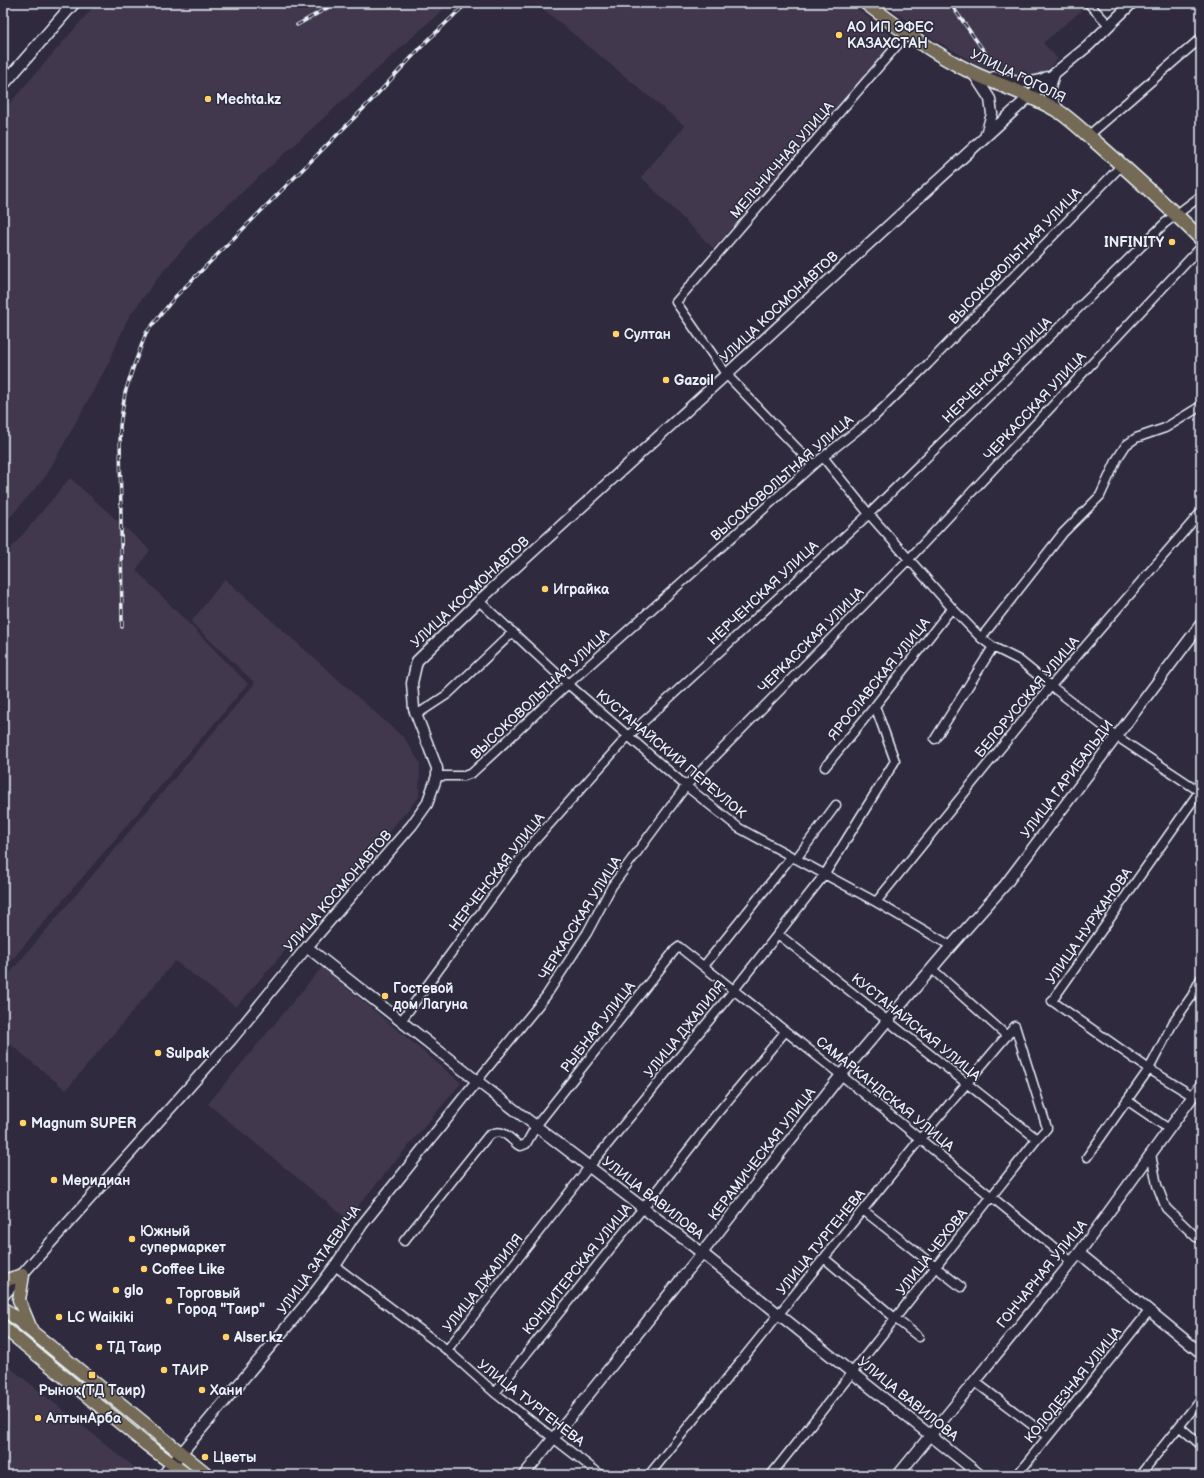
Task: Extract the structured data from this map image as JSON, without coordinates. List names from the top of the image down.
{
  "streets": {
    "highway": ["УЛИЦА ГОГОЛЯ"],
    "street": [
      "МЕЛЬНИЧНАЯ УЛИЦА",
      "ВЫСОКОВОЛЬТНАЯ УЛИЦА",
      "УЛИЦА КОСМОНАВТОВ",
      "НЕРЧЕНСКАЯ УЛИЦА",
      "ЧЕРКАССКАЯ УЛИЦА",
      "ЯРОСЛАВСКАЯ УЛИЦА",
      "БЕЛОРУССКАЯ УЛИЦА",
      "КУСТАНАЙСКИЙ ПЕРЕУЛОК",
      "УЛИЦА ГАРИБАЛЬДИ",
      "УЛИЦА НУРЖАНОВА",
      "РЫБНАЯ УЛИЦА",
      "КУСТАНАЙСКАЯ УЛИЦА",
      "УЛИЦА ДЖАЛИЛЯ",
      "САМАРКАНДСКАЯ УЛИЦА",
      "КЕРАМИЧЕСКАЯ УЛИЦА",
      "УЛИЦА ВАВИЛОВА",
      "УЛИЦА ТУРГЕНЕВА",
      "УЛИЦА ЧЕХОВА",
      "УЛИЦА ЗАТАЕВИЧА",
      "КОНДИТЕРСКАЯ УЛИЦА",
      "ГОНЧАРНАЯ УЛИЦА",
      "КОЛОДЕЗНАЯ УЛИЦА"
    ]
  },
  "crossings": [
    ["УЛИЦА ГОГОЛЯ", "МЕЛЬНИЧНАЯ УЛИЦА"],
    ["УЛИЦА ГОГОЛЯ", "ВЫСОКОВОЛЬТНАЯ УЛИЦА"],
    ["УЛИЦА ГОГОЛЯ", "УЛИЦА КОСМОНАВТОВ"],
    ["УЛИЦА ГОГОЛЯ", "НЕРЧЕНСКАЯ УЛИЦА"],
    ["МЕЛЬНИЧНАЯ УЛИЦА", "УЛИЦА КОСМОНАВТОВ"],
    ["ВЫСОКОВОЛЬТНАЯ УЛИЦА", "УЛИЦА КОСМОНАВТОВ"],
    ["ВЫСОКОВОЛЬТНАЯ УЛИЦА", "КУСТАНАЙСКИЙ ПЕРЕУЛОК"],
    ["УЛИЦА КОСМОНАВТОВ", "КУСТАНАЙСКИЙ ПЕРЕУЛОК"],
    ["УЛИЦА КОСМОНАВТОВ", "УЛИЦА ВАВИЛОВА"],
    ["НЕРЧЕНСКАЯ УЛИЦА", "КУСТАНАЙСКИЙ ПЕРЕУЛОК"],
    ["НЕРЧЕНСКАЯ УЛИЦА", "УЛИЦА ВАВИЛОВА"],
    ["ЧЕРКАССКАЯ УЛИЦА", "КУСТАНАЙСКИЙ ПЕРЕУЛОК"],
    ["ЧЕРКАССКАЯ УЛИЦА", "УЛИЦА ВАВИЛОВА"],
    ["ЧЕРКАССКАЯ УЛИЦА", "УЛИЦА ЗАТАЕВИЧА"],
    ["ЯРОСЛАВСКАЯ УЛИЦА", "УЛИЦА ДЖАЛИЛЯ"],
    ["БЕЛОРУССКАЯ УЛИЦА", "КУСТАНАЙСКИЙ ПЕРЕУЛОК"],
    ["КУСТАНАЙСКИЙ ПЕРЕУЛОК", "УЛИЦА ГАРИБАЛЬДИ"],
    ["КУСТАНАЙСКИЙ ПЕРЕУЛОК", "УЛИЦА ДЖАЛИЛЯ"],
    ["КУСТАНАЙСКИЙ ПЕРЕУЛОК", "КЕРАМИЧЕСКАЯ УЛИЦА"],
    ["УЛИЦА ГАРИБАЛЬДИ", "КЕРАМИЧЕСКАЯ УЛИЦА"],
    ["УЛИЦА НУРЖАНОВА", "ГОНЧАРНАЯ УЛИЦА"],
    ["РЫБНАЯ УЛИЦА", "САМАРКАНДСКАЯ УЛИЦА"],
    ["РЫБНАЯ УЛИЦА", "УЛИЦА ВАВИЛОВА"],
    ["КУСТАНАЙСКАЯ УЛИЦА", "УЛИЦА ДЖАЛИЛЯ"],
    ["КУСТАНАЙСКАЯ УЛИЦА", "КЕРАМИЧЕСКАЯ УЛИЦА"],
    ["КУСТАНАЙСКАЯ УЛИЦА", "УЛИЦА ТУРГЕНЕВА"],
    ["КУСТАНАЙСКАЯ УЛИЦА", "УЛИЦА ЧЕХОВА"],
    ["УЛИЦА ДЖАЛИЛЯ", "САМАРКАНДСКАЯ УЛИЦА"],
    ["УЛИЦА ДЖАЛИЛЯ", "УЛИЦА ВАВИЛОВА"],
    ["УЛИЦА ДЖАЛИЛЯ", "УЛИЦА ТУРГЕНЕВА"],
    ["САМАРКАНДСКАЯ УЛИЦА", "КЕРАМИЧЕСКАЯ УЛИЦА"],
    ["САМАРКАНДСКАЯ УЛИЦА", "УЛИЦА ТУРГЕНЕВА"],
    ["САМАРКАНДСКАЯ УЛИЦА", "УЛИЦА ЧЕХОВА"],
    ["САМАРКАНДСКАЯ УЛИЦА", "КОНДИТЕРСКАЯ УЛИЦА"],
    ["САМАРКАНДСКАЯ УЛИЦА", "ГОНЧАРНАЯ УЛИЦА"],
    ["КЕРАМИЧЕСКАЯ УЛИЦА", "УЛИЦА ВАВИЛОВА"],
    ["КЕРАМИЧЕСКАЯ УЛИЦА", "УЛИЦА ТУРГЕНЕВА"],
    ["УЛИЦА ВАВИЛОВА", "УЛИЦА ТУРГЕНЕВА"],
    ["УЛИЦА ВАВИЛОВА", "УЛИЦА ЧЕХОВА"],
    ["УЛИЦА ВАВИЛОВА", "УЛИЦА ЗАТАЕВИЧА"],
    ["УЛИЦА ВАВИЛОВА", "КОНДИТЕРСКАЯ УЛИЦА"],
    ["УЛИЦА ВАВИЛОВА", "ГОНЧАРНАЯ УЛИЦА"],
    ["УЛИЦА ТУРГЕНЕВА", "УЛИЦА ЧЕХОВА"],
    ["УЛИЦА ТУРГЕНЕВА", "УЛИЦА ЗАТАЕВИЧА"],
    ["УЛИЦА ТУРГЕНЕВА", "КОНДИТЕРСКАЯ УЛИЦА"]
  ],
  "places": {
    "other": [
      "АО ИП ЭФЕС КАЗАХСТАН",
      "Mechta.kz",
      "INFINITY",
      "Султан",
      "Gazoil",
      "Играйка",
      "Гостевой дом Лагуна",
      "Sulpak",
      "Magnum SUPER",
      "Меридиан",
      "Южный супермаркет",
      "Coffee Like",
      "glo",
      "Торговый Город \"Таир\"",
      "LC Waikiki",
      "Alser.kz",
      "ТД Таир",
      "ТАИР",
      "Хани",
      "АлтынАрба",
      "Цветы"
    ],
    "transit": ["Рынок(ТД Таир)"]
  }
}
